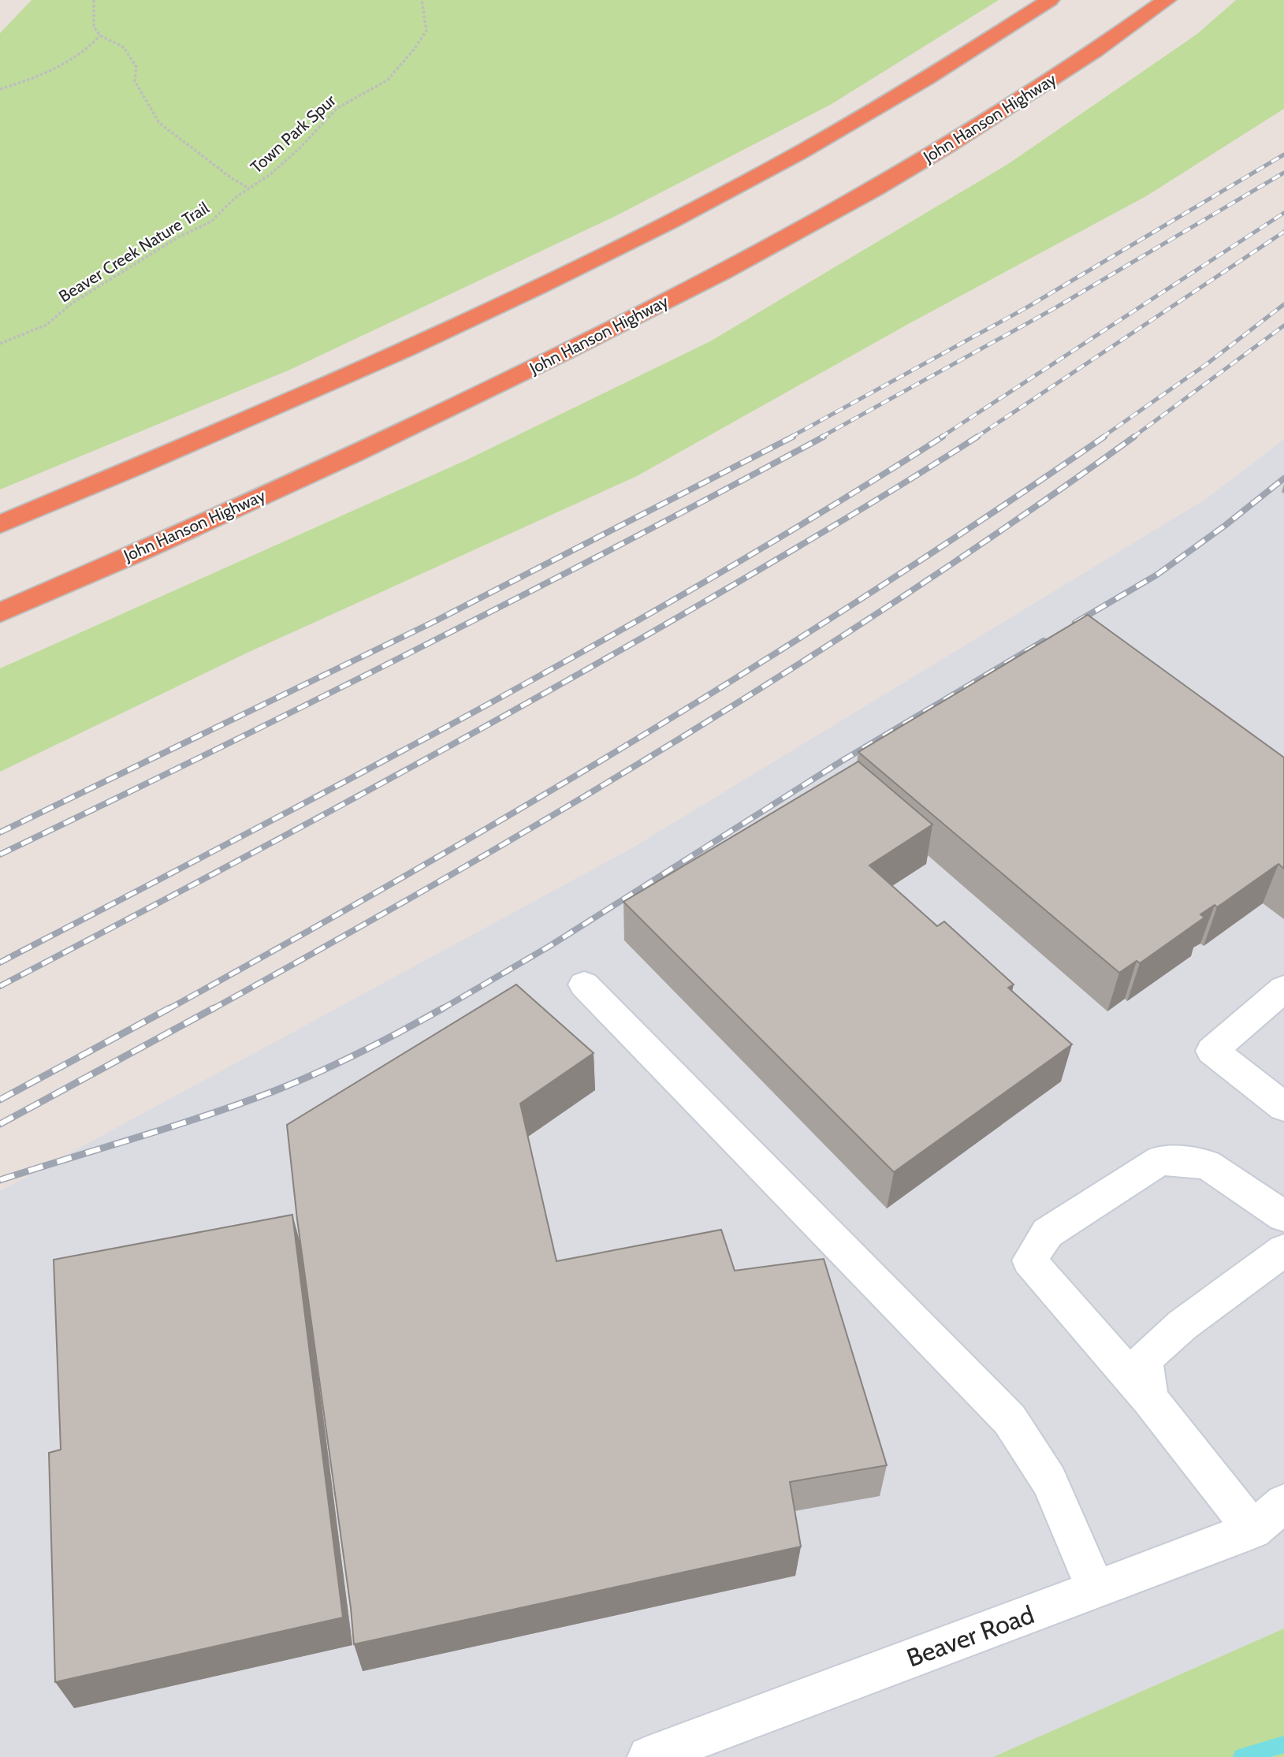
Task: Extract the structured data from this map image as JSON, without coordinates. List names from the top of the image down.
{
  "streets": {
    "highway": ["John Hanson Highway"],
    "street": ["Beaver Road"],
    "path": ["Town Park Spur", "Beaver Creek Nature Trail"]
  },
  "crossings": [
    ["Town Park Spur", "Beaver Creek Nature Trail"]
  ]
}
